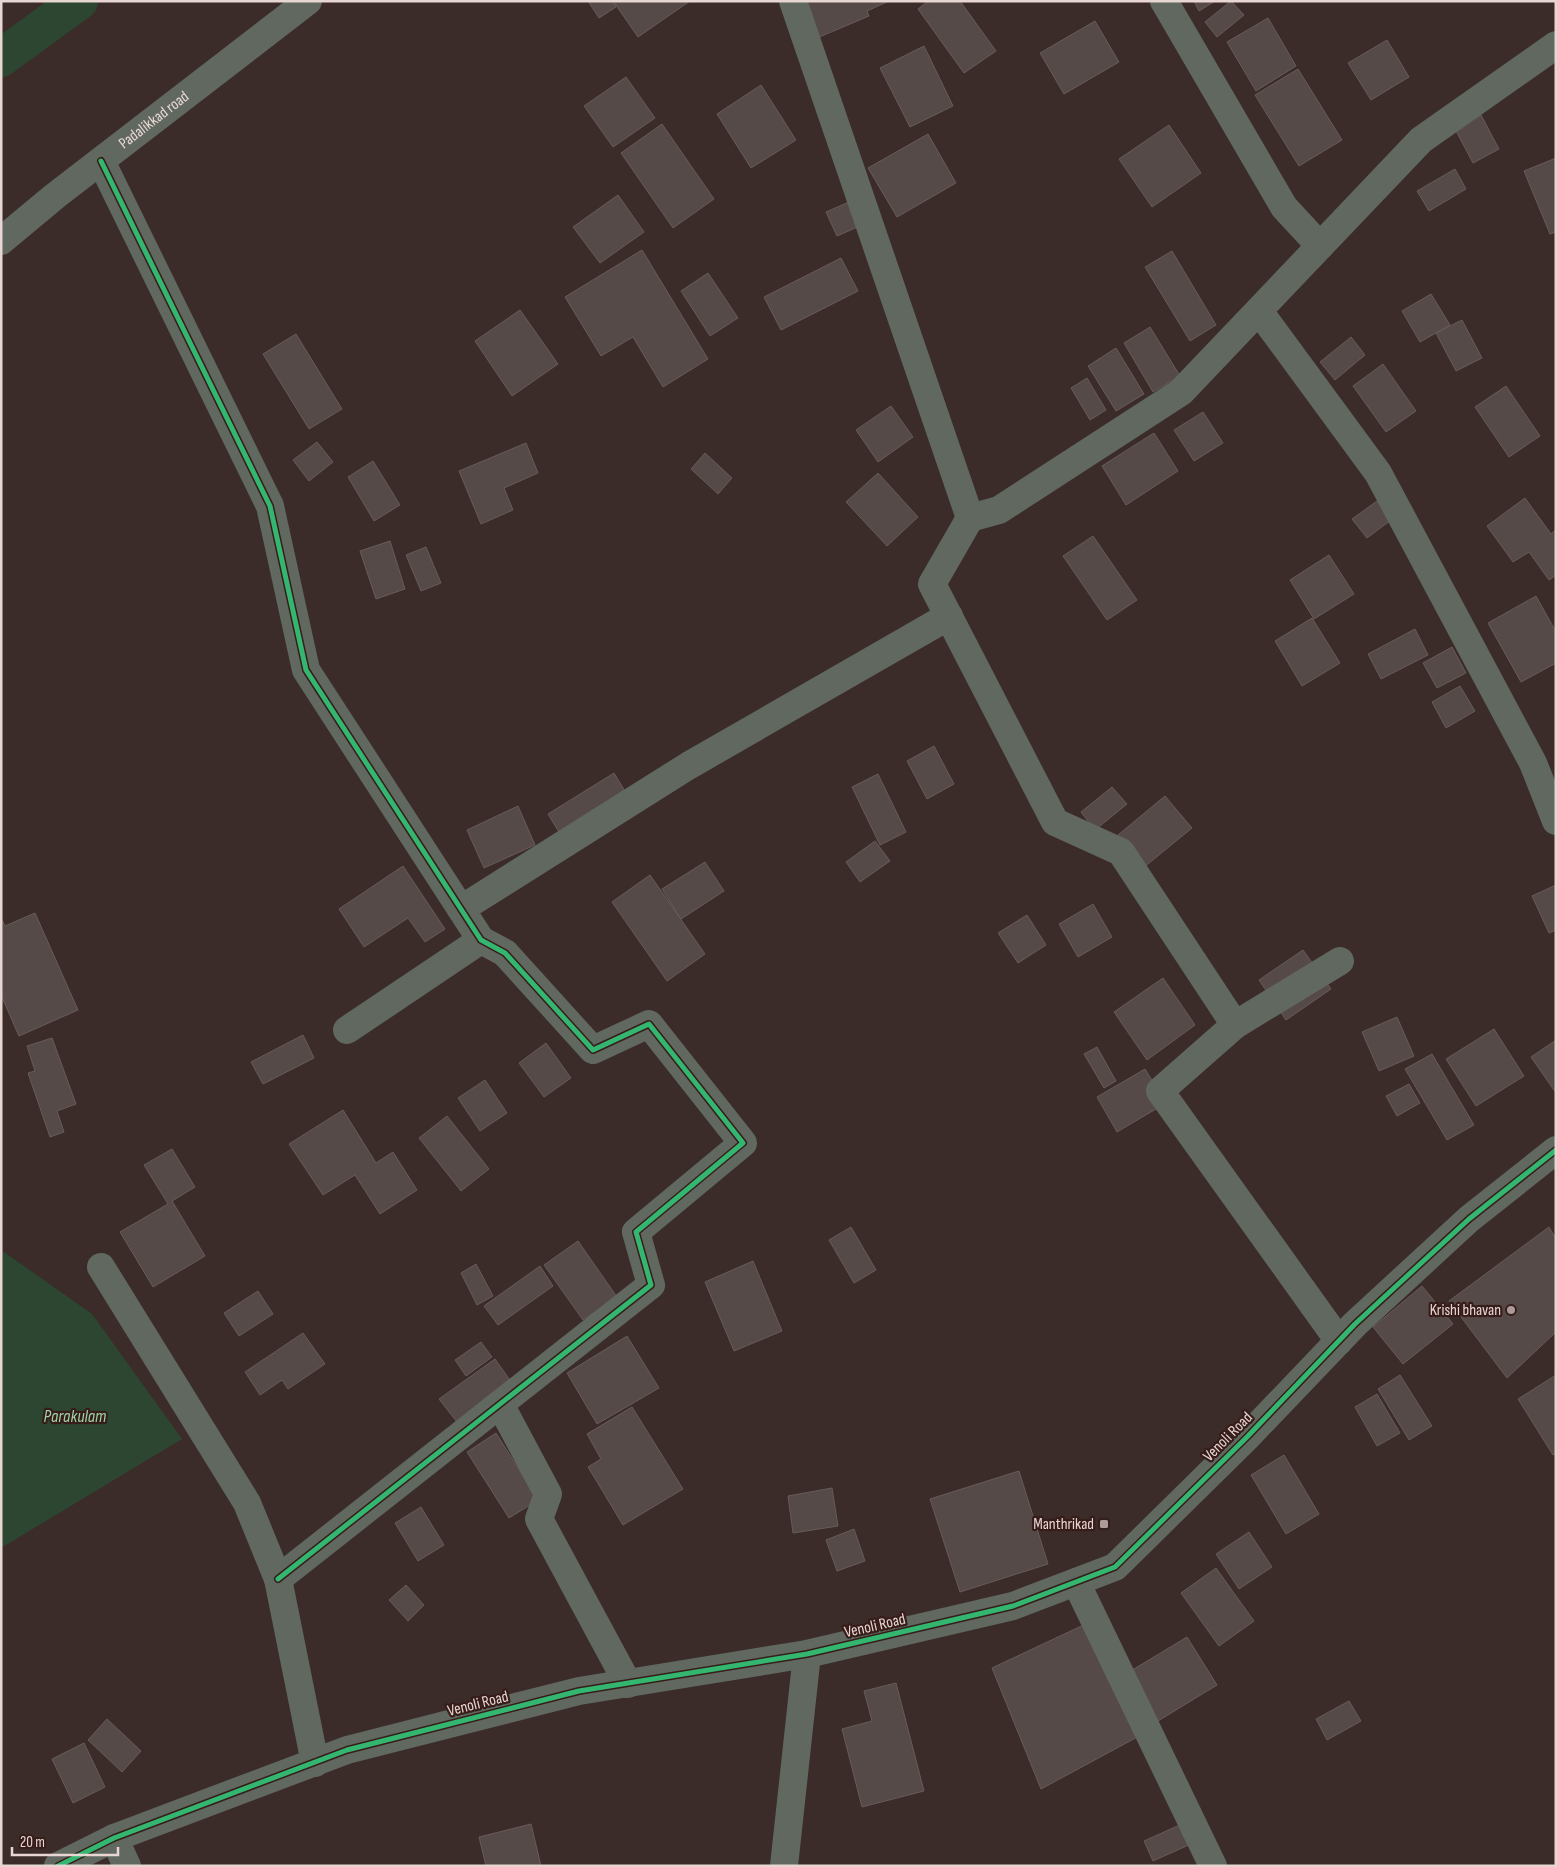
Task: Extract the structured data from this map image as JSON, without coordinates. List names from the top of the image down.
{
  "streets": {
    "street": ["Padalikkad road", "Venoli Road"]
  },
  "water": ["Parakulam"],
  "places": {
    "other": ["Krishi bhavan"],
    "transit": ["Manthrikad"]
  },
  "scale_bar": "20 m"
}
